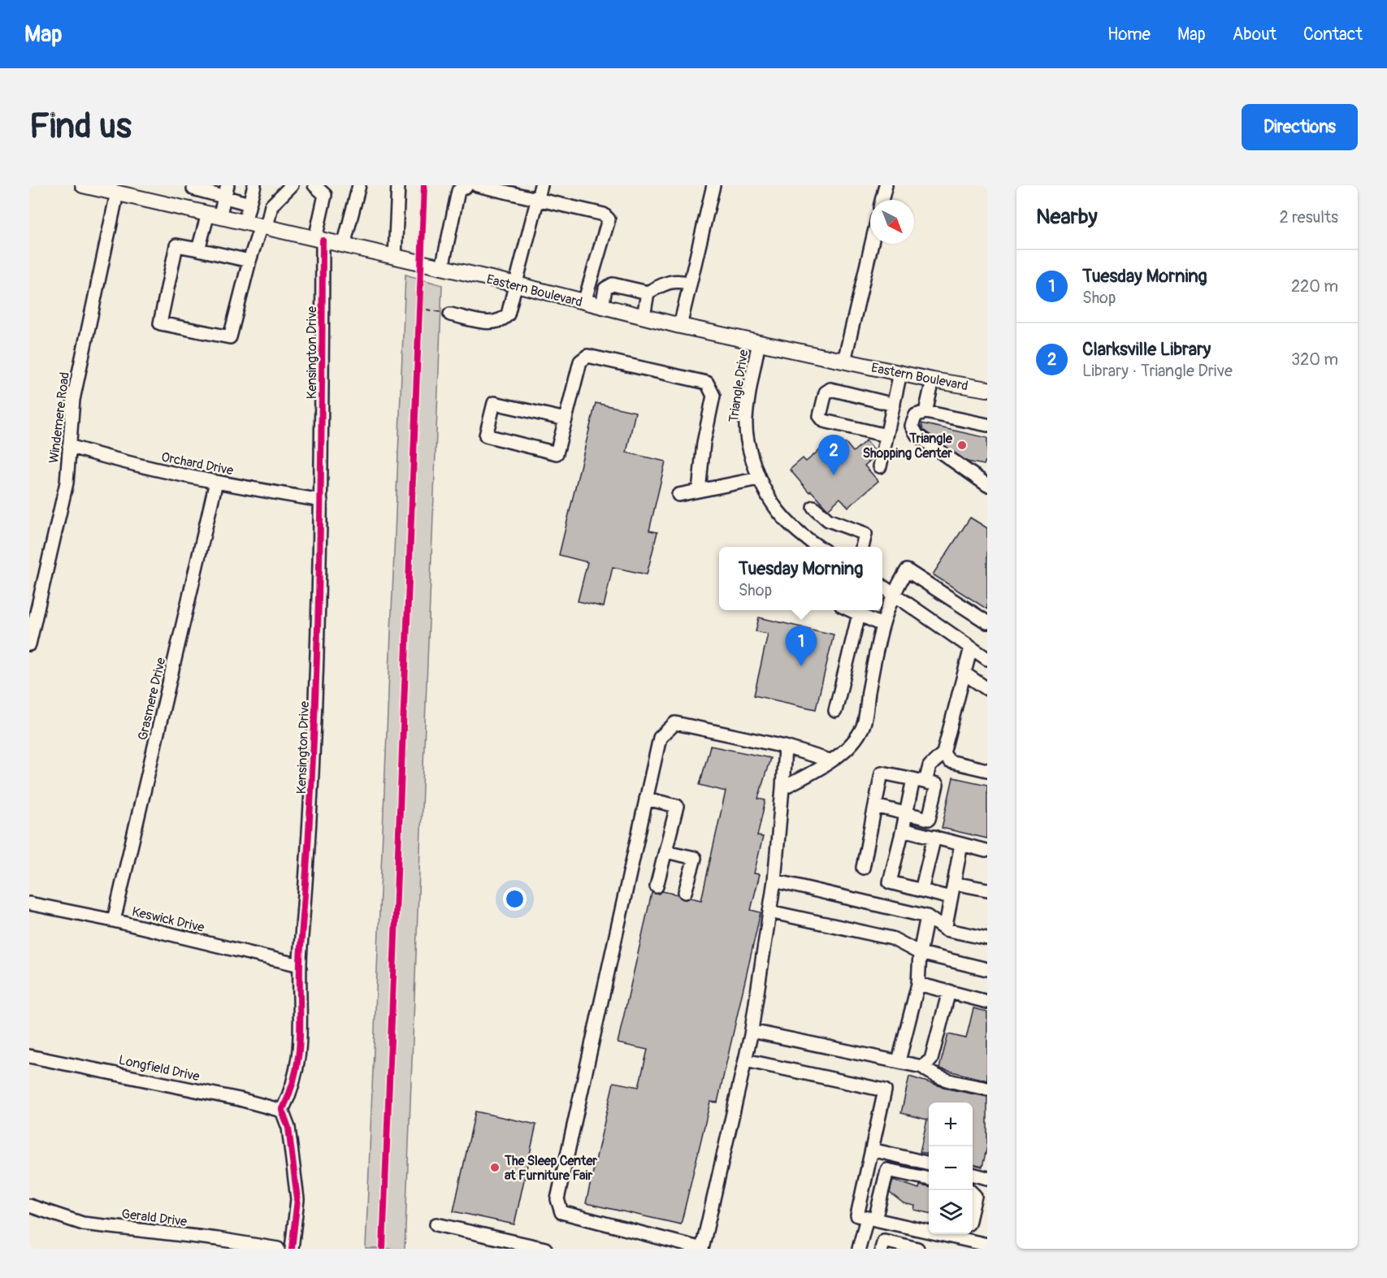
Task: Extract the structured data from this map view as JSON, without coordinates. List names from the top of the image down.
{
  "streets": {
    "main road": ["Eastern Boulevard"],
    "street": [
      "Kensington Drive",
      "Triangle Drive",
      "Windemere Road",
      "Orchard Drive",
      "Grasmere Drive",
      "Keswick Drive",
      "Longfield Drive",
      "Gerald Drive"
    ]
  },
  "crossings": [
    ["Eastern Boulevard", "Kensington Drive"],
    ["Eastern Boulevard", "Triangle Drive"],
    ["Eastern Boulevard", "Windemere Road"],
    ["Kensington Drive", "Orchard Drive"],
    ["Kensington Drive", "Keswick Drive"],
    ["Kensington Drive", "Longfield Drive"],
    ["Windemere Road", "Orchard Drive"],
    ["Orchard Drive", "Grasmere Drive"],
    ["Grasmere Drive", "Keswick Drive"]
  ],
  "places": ["Triangle Shopping Center", "The Sleep Center at Furniture Fair"],
  "north": "bottom right",
  "page": {
    "header": "Map",
    "nav": [
      "Home",
      "Map",
      "About",
      "Contact"
    ],
    "buttons": "Directions",
    "title": "Find us",
    "heading": ["Nearby", "2 results"],
    "list": [
      {
        "mark": "1",
        "name": "Tuesday Morning",
        "note": "Shop",
        "value": "220 m"
      },
      {
        "mark": "2",
        "name": "Clarksville Library",
        "note": "Library · Triangle Drive",
        "value": "320 m"
      }
    ],
    "pins": ["2", "1"],
    "popup": ["Tuesday Morning", "Shop"],
    "map_buttons": ["+", "−"]
  }
}
